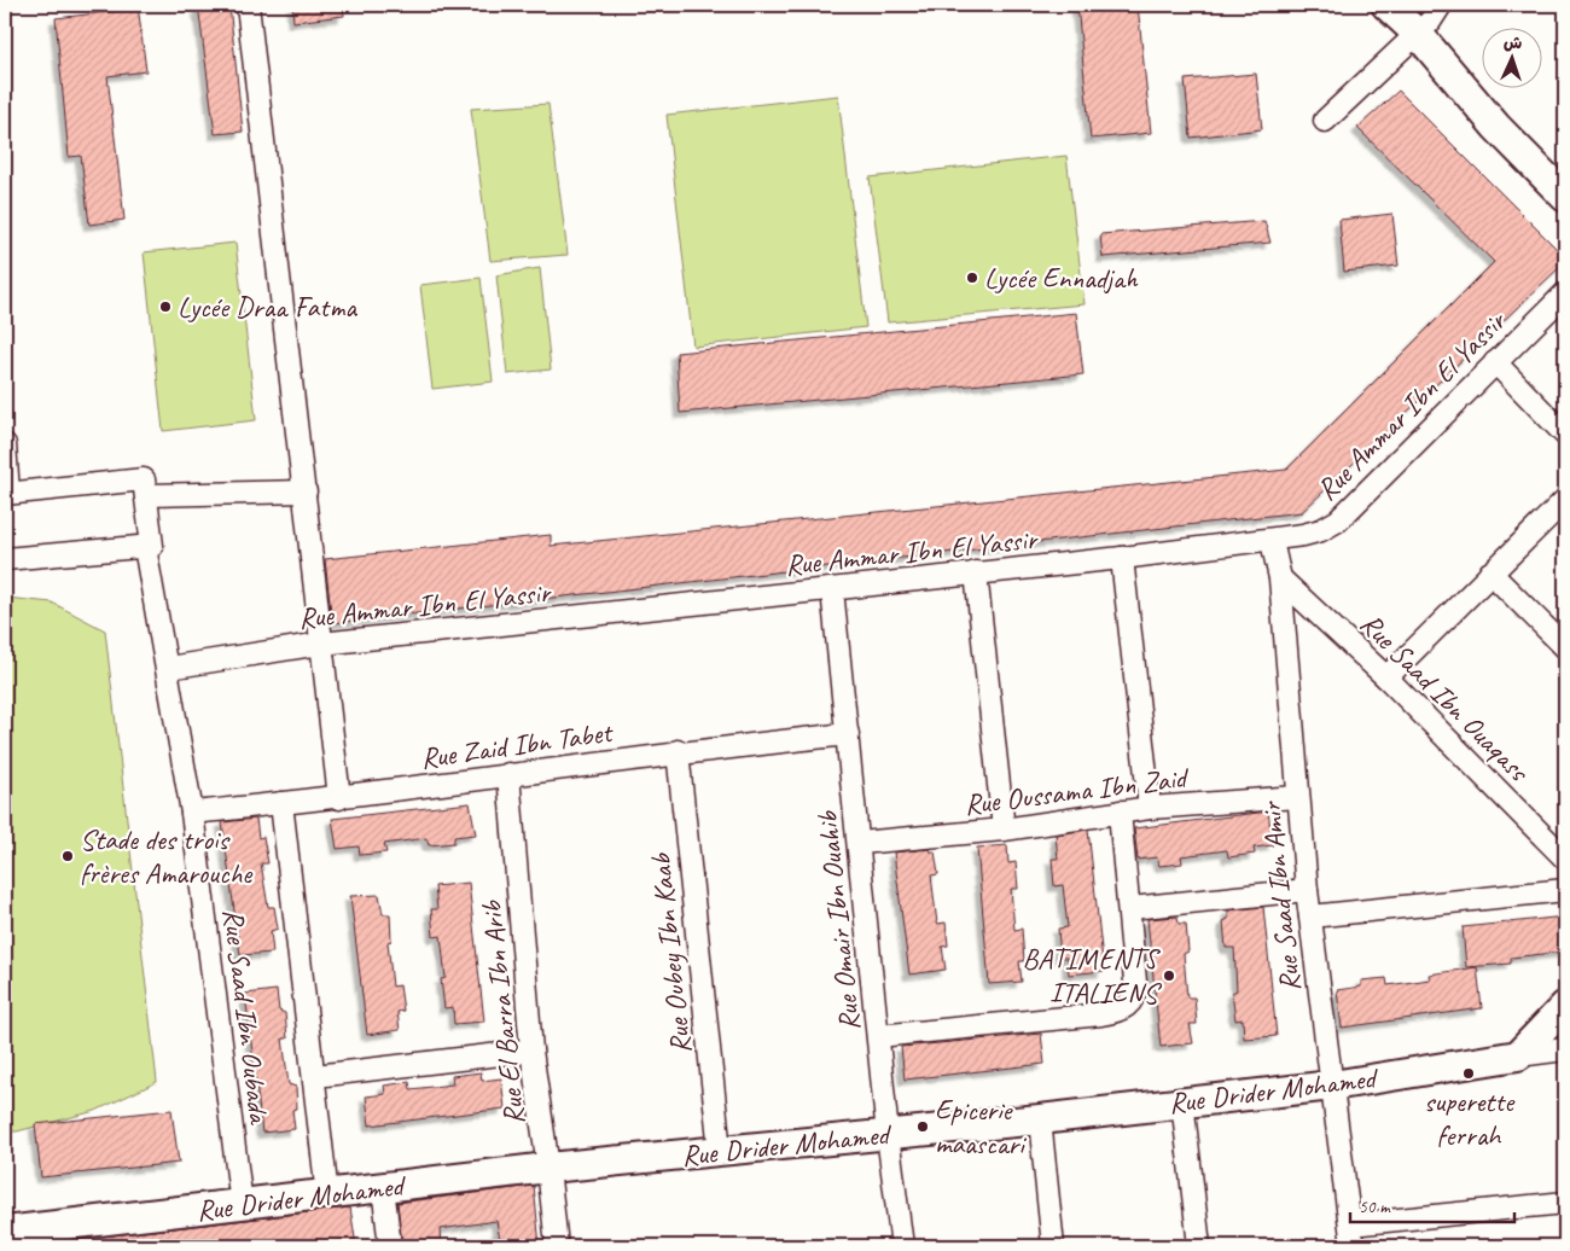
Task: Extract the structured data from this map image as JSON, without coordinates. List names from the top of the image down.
{
  "streets": {
    "street": [
      "Rue Ammar Ibn El Yassir",
      "Rue Saad Ibn Ouaqass",
      "Rue Zaid Ibn Tabet",
      "Rue Oussama Ibn Zaid",
      "Rue Saad Ibn Amir",
      "Rue Omair Ibn Ouahib",
      "Rue Oubey Ibn Kaab",
      "Rue El Barra Ibn Arib",
      "Rue Saad Ibn Oubada",
      "Rue Drider Mohamed"
    ]
  },
  "crossings": [
    ["Rue Ammar Ibn El Yassir", "Rue Saad Ibn Amir"],
    ["Rue Ammar Ibn El Yassir", "Rue Omair Ibn Ouahib"],
    ["Rue Ammar Ibn El Yassir", "Rue Saad Ibn Oubada"],
    ["Rue Saad Ibn Ouaqass", "Rue Saad Ibn Amir"],
    ["Rue Zaid Ibn Tabet", "Rue Omair Ibn Ouahib"],
    ["Rue Zaid Ibn Tabet", "Rue Oubey Ibn Kaab"],
    ["Rue Zaid Ibn Tabet", "Rue El Barra Ibn Arib"],
    ["Rue Zaid Ibn Tabet", "Rue Saad Ibn Oubada"],
    ["Rue Oussama Ibn Zaid", "Rue Saad Ibn Amir"],
    ["Rue Oussama Ibn Zaid", "Rue Omair Ibn Ouahib"],
    ["Rue Saad Ibn Amir", "Rue Drider Mohamed"],
    ["Rue Omair Ibn Ouahib", "Rue Drider Mohamed"],
    ["Rue Oubey Ibn Kaab", "Rue Drider Mohamed"],
    ["Rue El Barra Ibn Arib", "Rue Drider Mohamed"],
    ["Rue Saad Ibn Oubada", "Rue Drider Mohamed"]
  ],
  "places": [
    "Lycée Ennadjah",
    "Lycée Draa Fatma",
    "Stade des trois frères Amarouche",
    "BATIMENTS ITALIENS",
    "superette ferrah",
    "Epicerie maascari"
  ],
  "scale_bar": "50 m",
  "north": "top"
}
